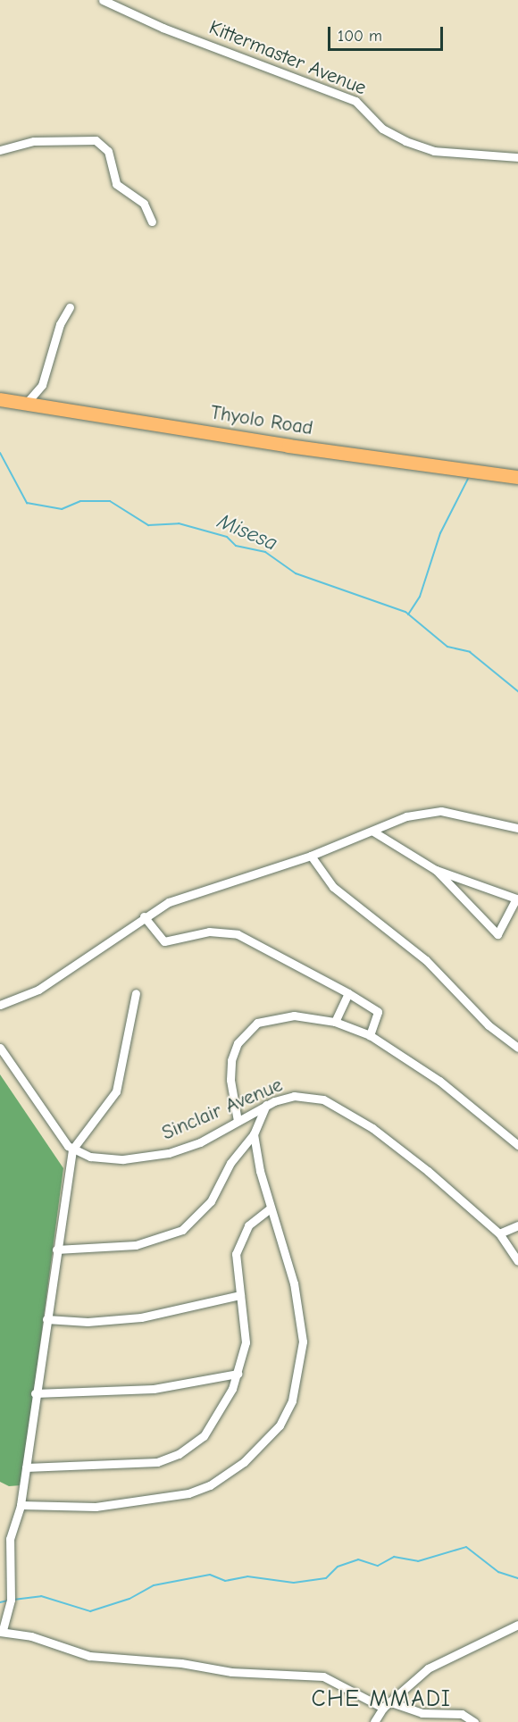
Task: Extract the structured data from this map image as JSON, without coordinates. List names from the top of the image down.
{
  "streets": {
    "highway": ["Thyolo Road"],
    "street": ["Kittermaster Avenue", "Sinclair Avenue"]
  },
  "districts": ["CHE MMADI"],
  "water": ["Misesa"],
  "scale_bar": "100 m"
}
